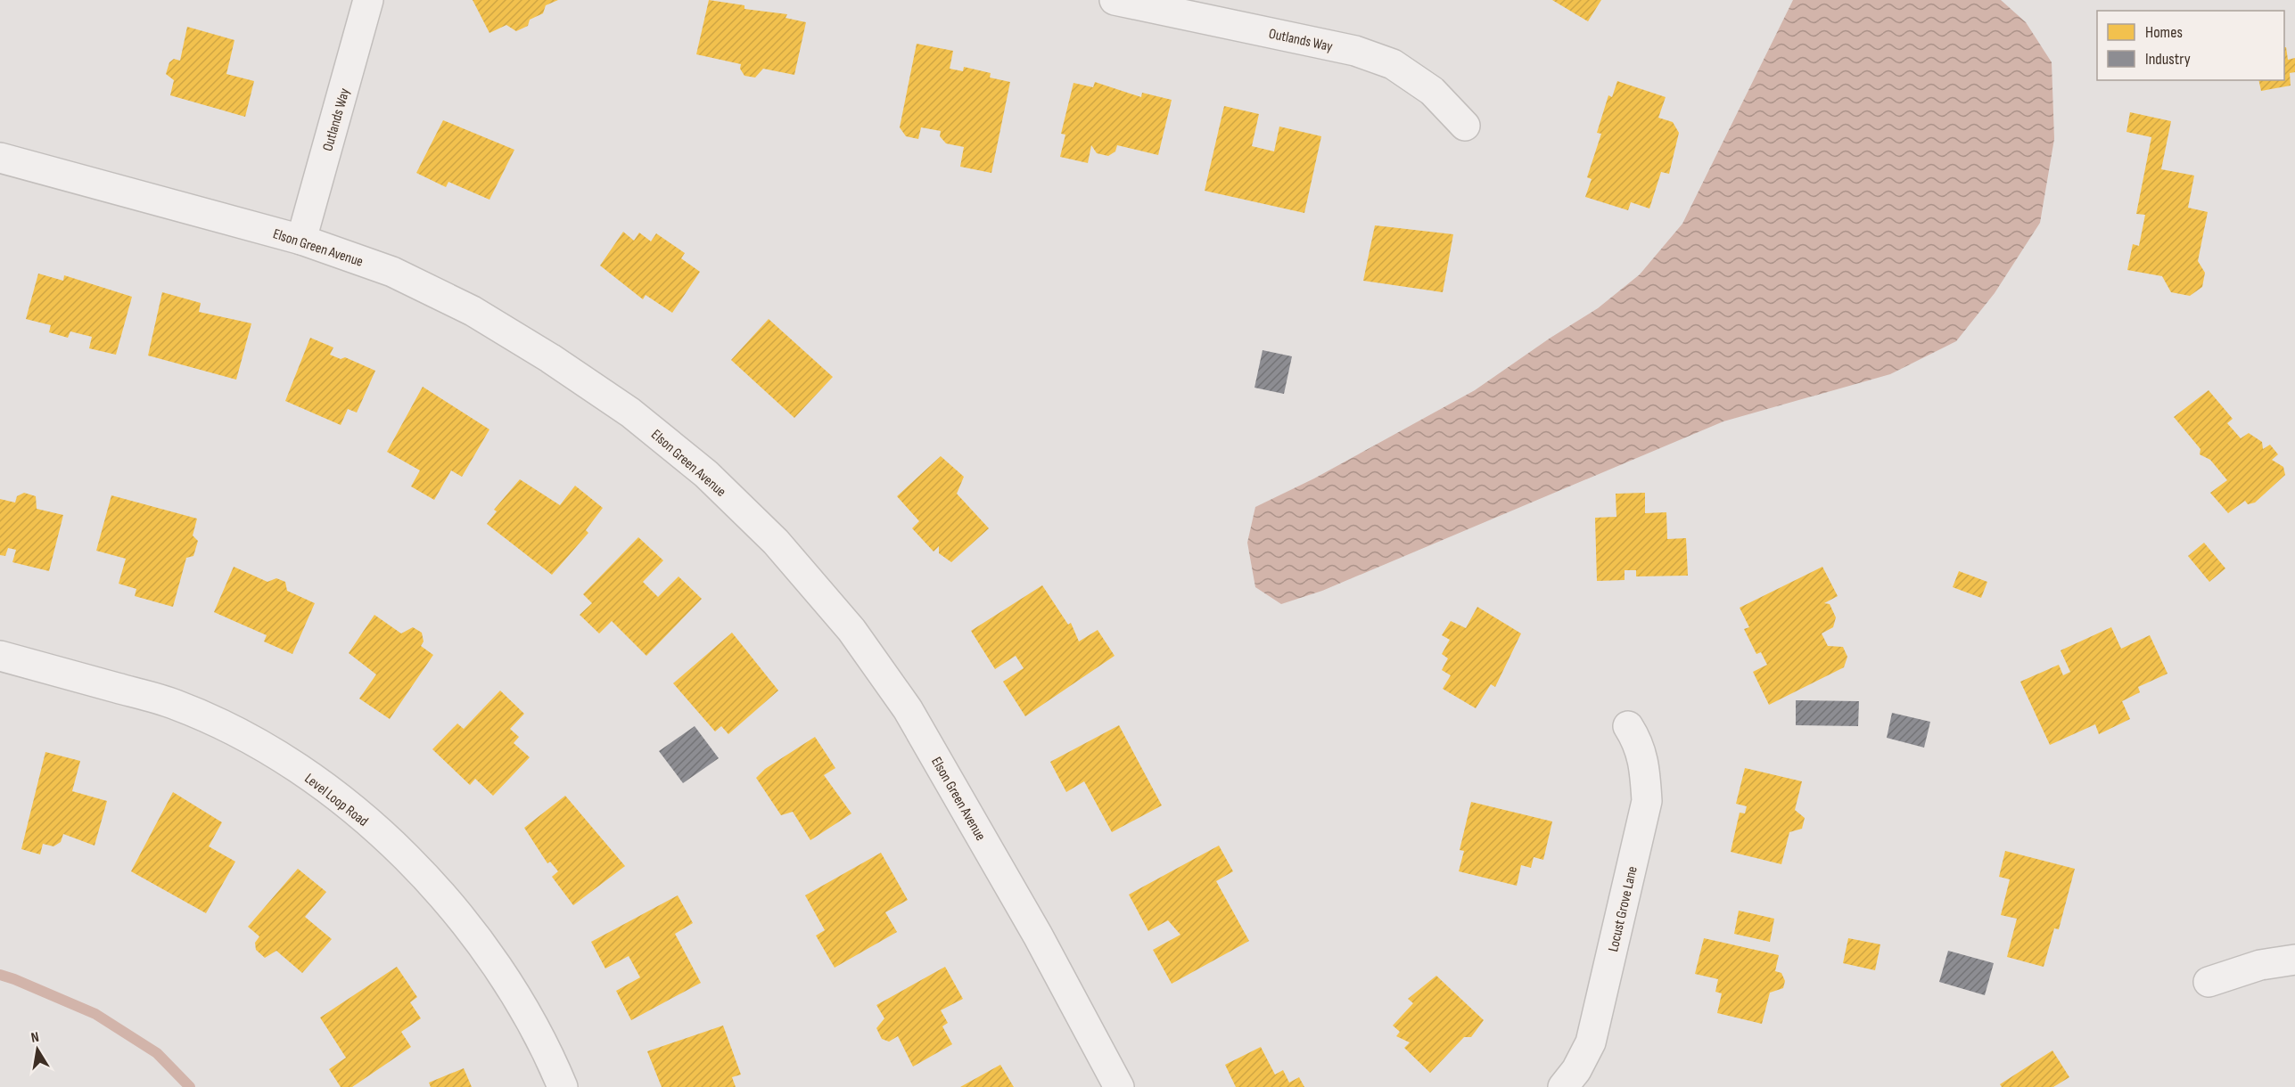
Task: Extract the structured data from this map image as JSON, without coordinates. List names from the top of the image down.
{
  "streets": {
    "street": [
      "Outlands Way",
      "Elson Green Avenue",
      "Level Loop Road",
      "Locust Grove Lane"
    ]
  },
  "crossings": [
    ["Outlands Way", "Elson Green Avenue"]
  ],
  "legend": ["Homes", "Industry"],
  "north": "top"
}
